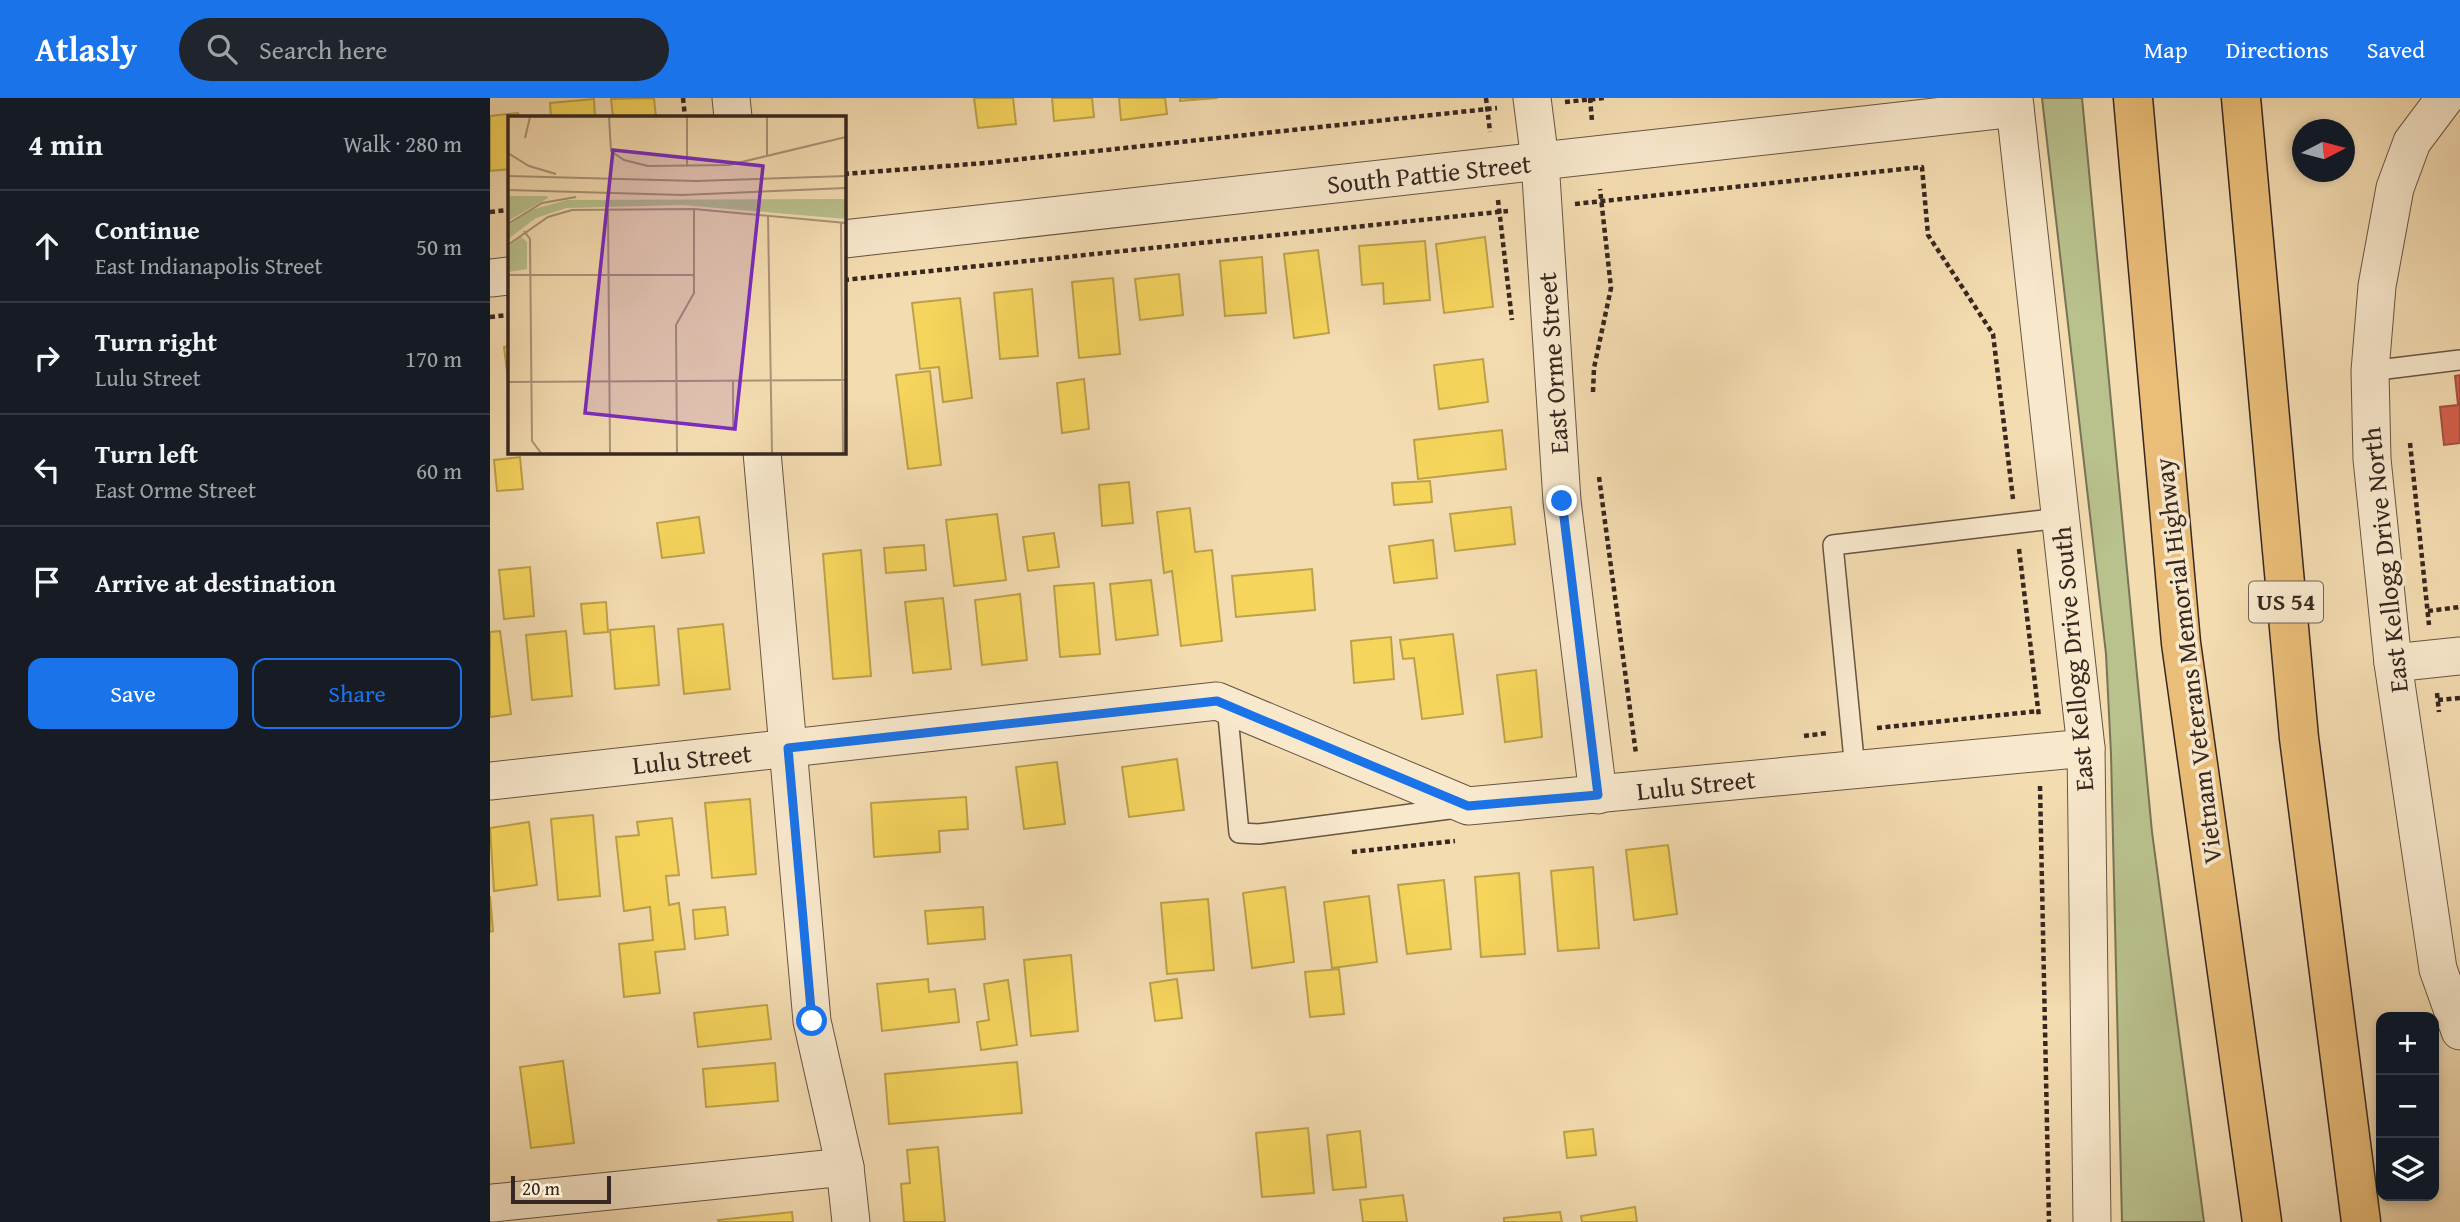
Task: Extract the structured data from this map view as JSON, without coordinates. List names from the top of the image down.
{
  "streets": {
    "highway": ["US 54", "Vietnam Veterans Memorial Highway"],
    "street": [
      "South Pattie Street",
      "East Orme Street",
      "East Kellogg Drive North",
      "East Kellogg Drive South",
      "Lulu Street"
    ]
  },
  "crossings": [
    ["South Pattie Street", "East Orme Street"],
    ["South Pattie Street", "East Kellogg Drive South"],
    ["East Orme Street", "Lulu Street"],
    ["East Kellogg Drive South", "Lulu Street"]
  ],
  "scale_bar": "20 m",
  "north": "right",
  "page": {
    "header": "Atlasly",
    "search": "Search here",
    "nav": ["Map", "Directions", "Saved"],
    "heading": ["4 min", "Walk · 280 m"],
    "list": [
      ["Continue", "East Indianapolis Street", "50 m"],
      ["Turn right", "Lulu Street", "170 m"],
      ["Turn left", "East Orme Street", "60 m"],
      "Arrive at destination"
    ],
    "buttons": ["Save", "Share"],
    "map_buttons": ["+", "−"],
    "scale": "20 m"
  }
}
